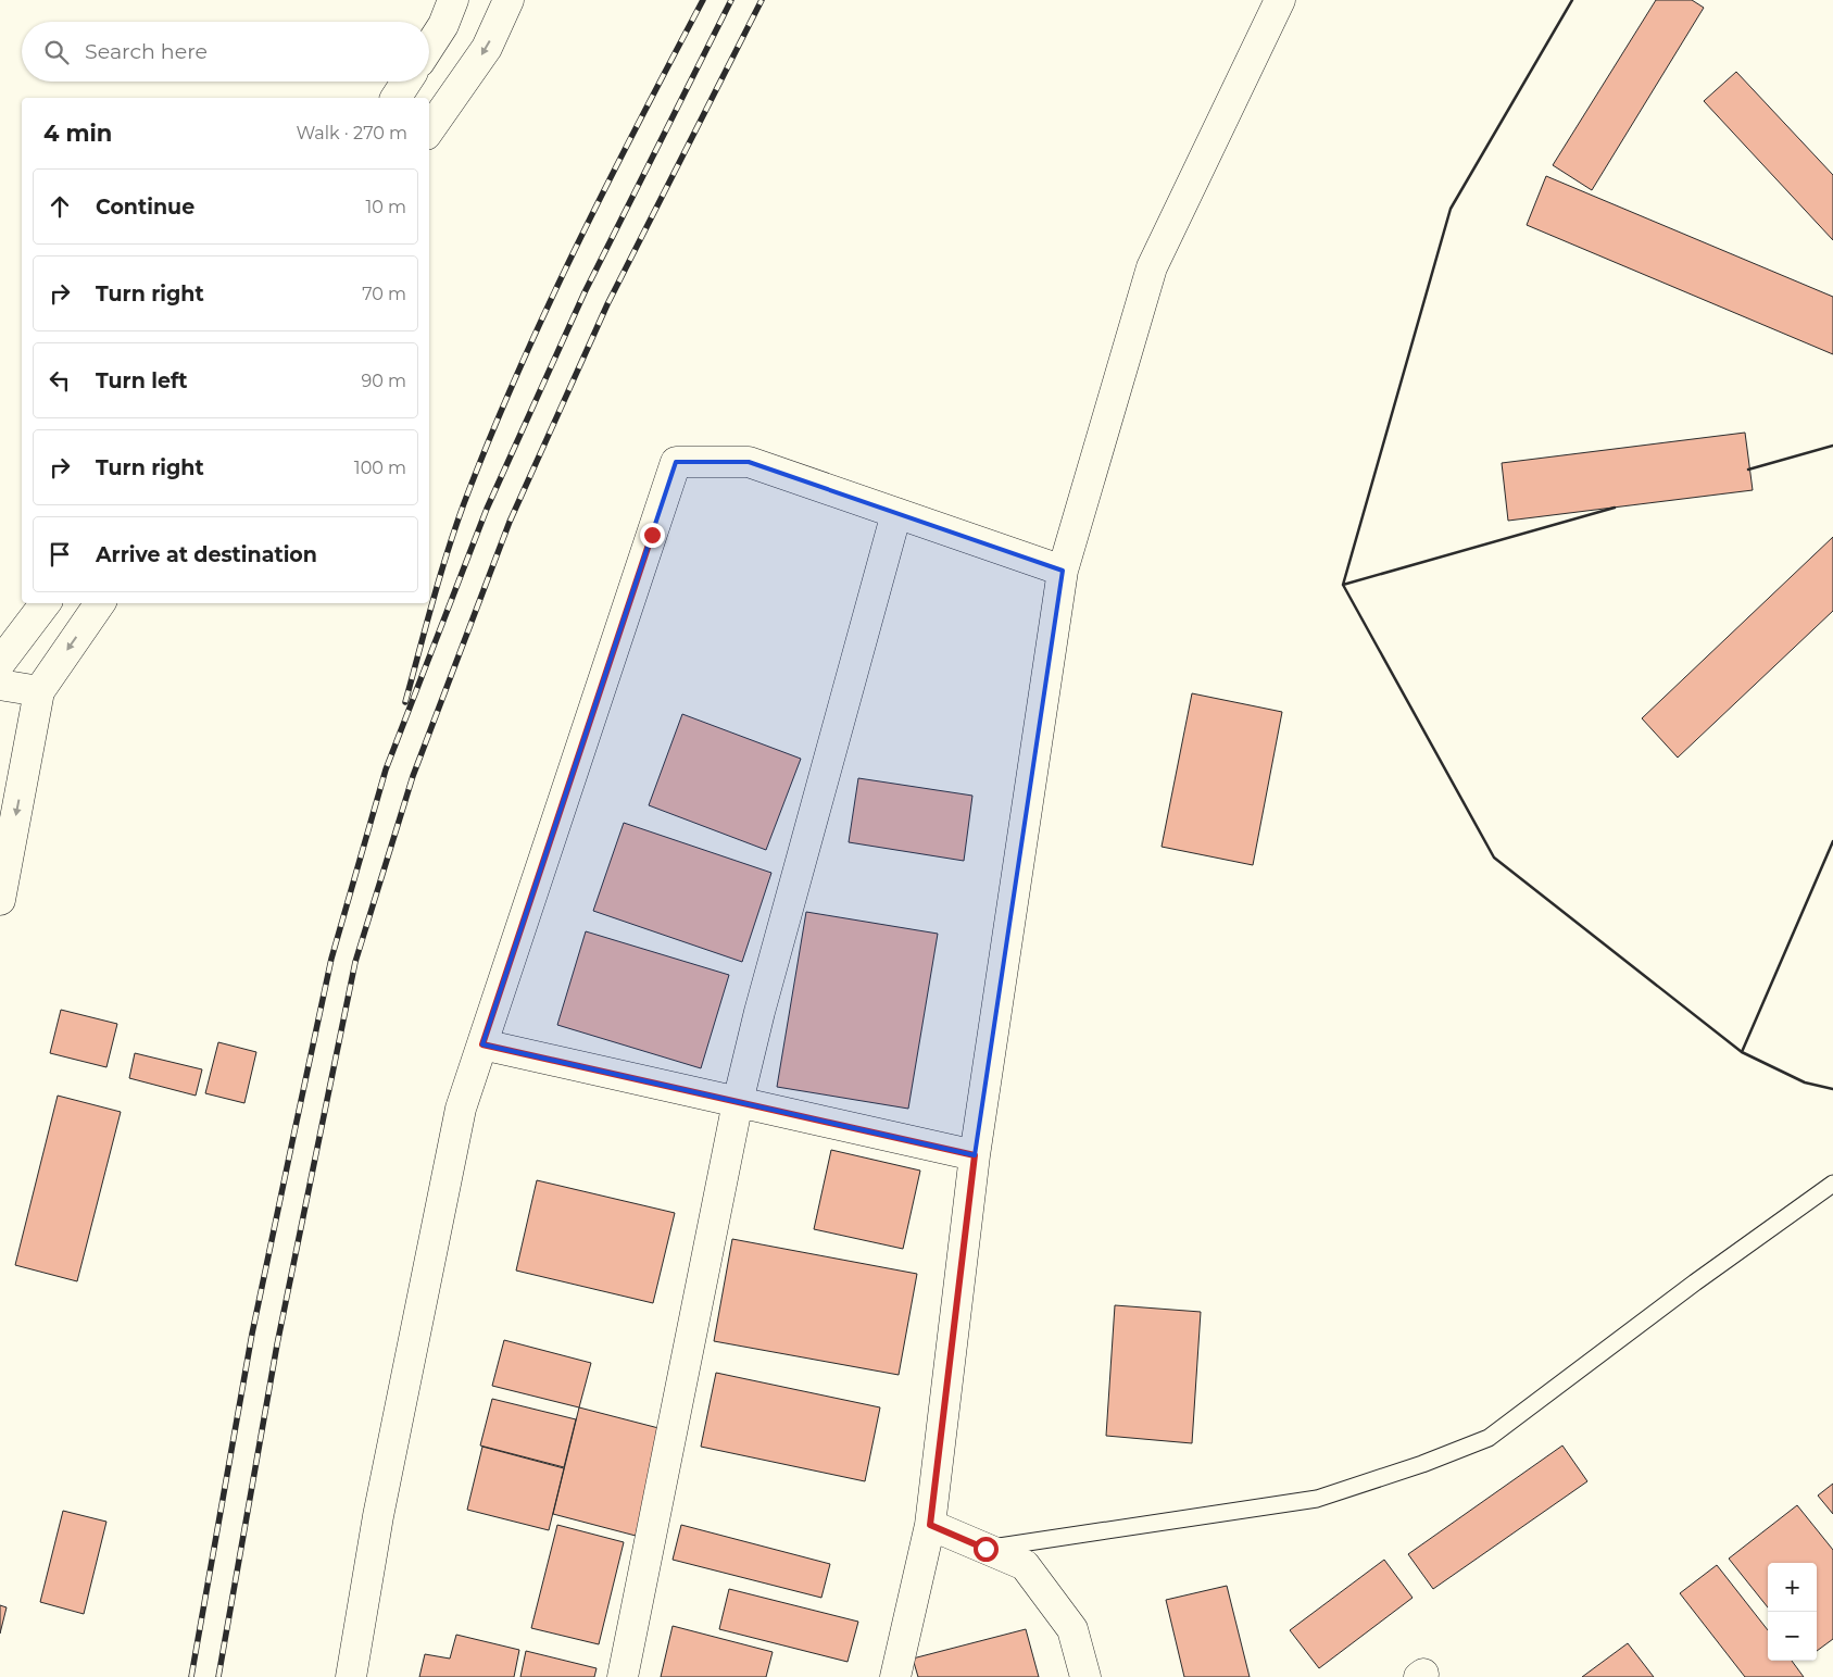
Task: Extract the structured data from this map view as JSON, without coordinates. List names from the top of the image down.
{
  "page": {
    "search": "Search here",
    "heading": ["4 min", "Walk · 270 m"],
    "list": [
      ["Continue", "10 m"],
      ["Turn right", "70 m"],
      ["Turn left", "90 m"],
      ["Turn right", "100 m"],
      "Arrive at destination"
    ],
    "map_buttons": ["+", "−"]
  }
}
